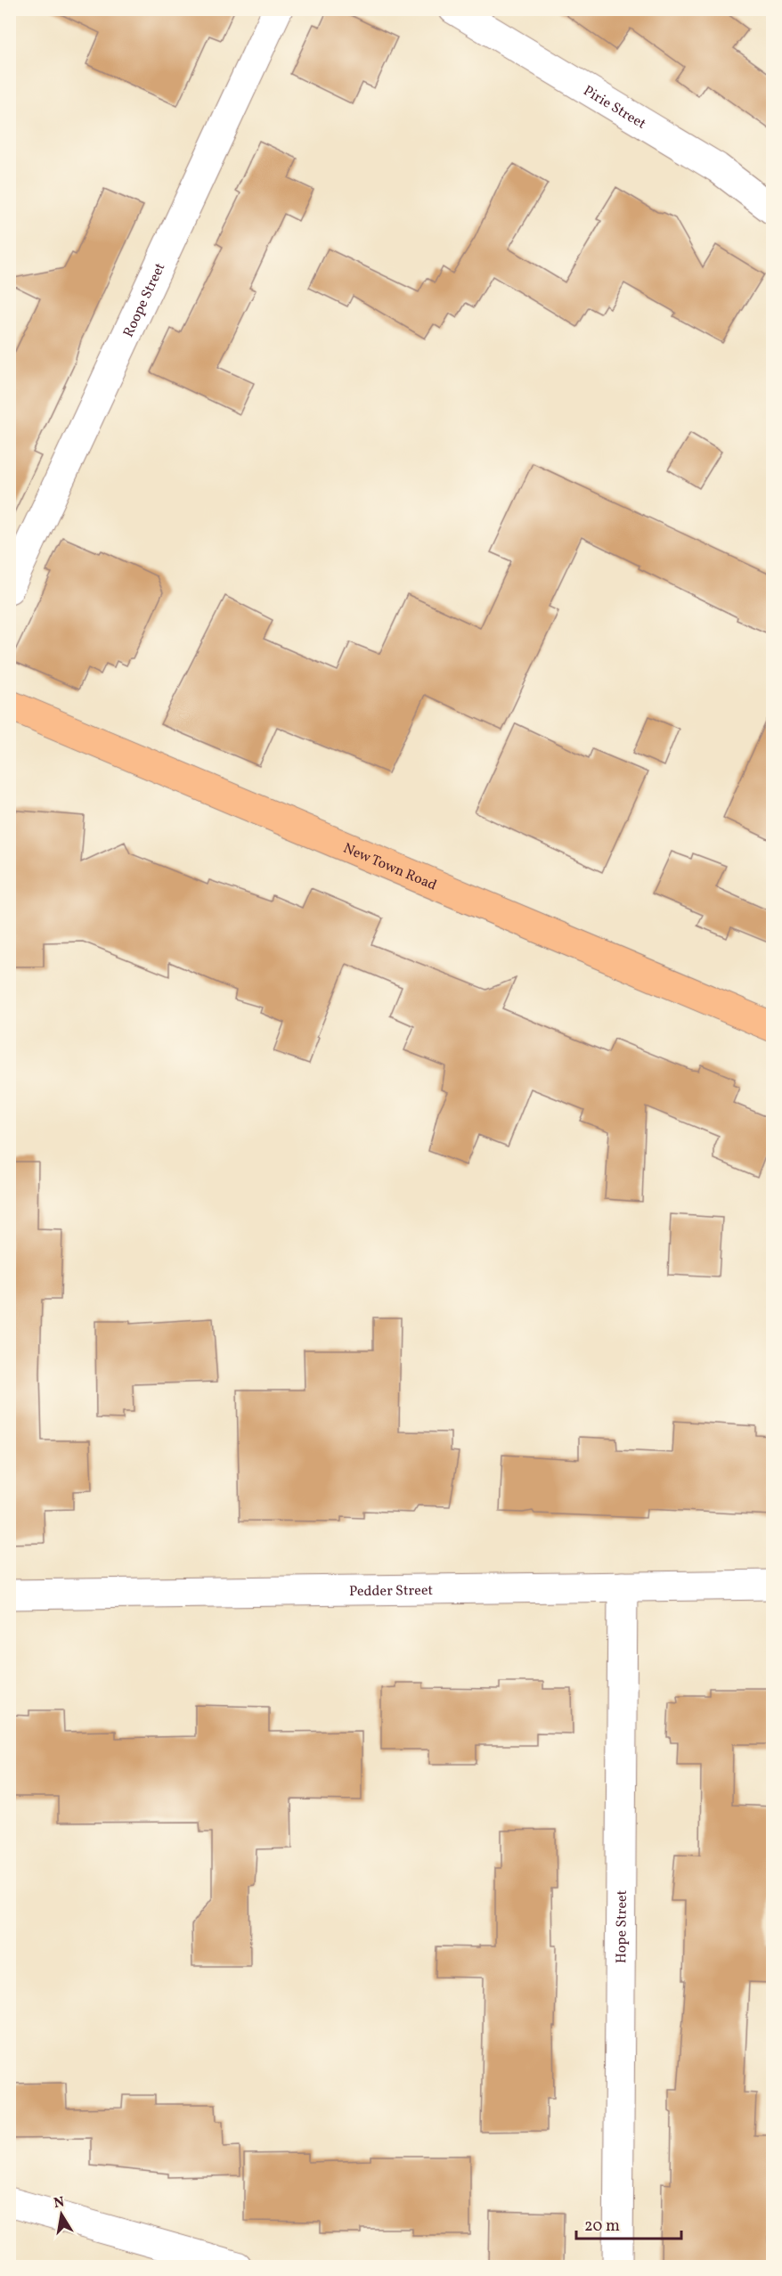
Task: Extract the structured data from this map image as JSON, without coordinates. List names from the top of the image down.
{
  "streets": {
    "main road": ["New Town Road"],
    "street": [
      "Pirie Street",
      "Roope Street",
      "Pedder Street",
      "Hope Street"
    ]
  },
  "crossings": [
    ["Pedder Street", "Hope Street"]
  ],
  "scale_bar": "20 m",
  "north": "top"
}
